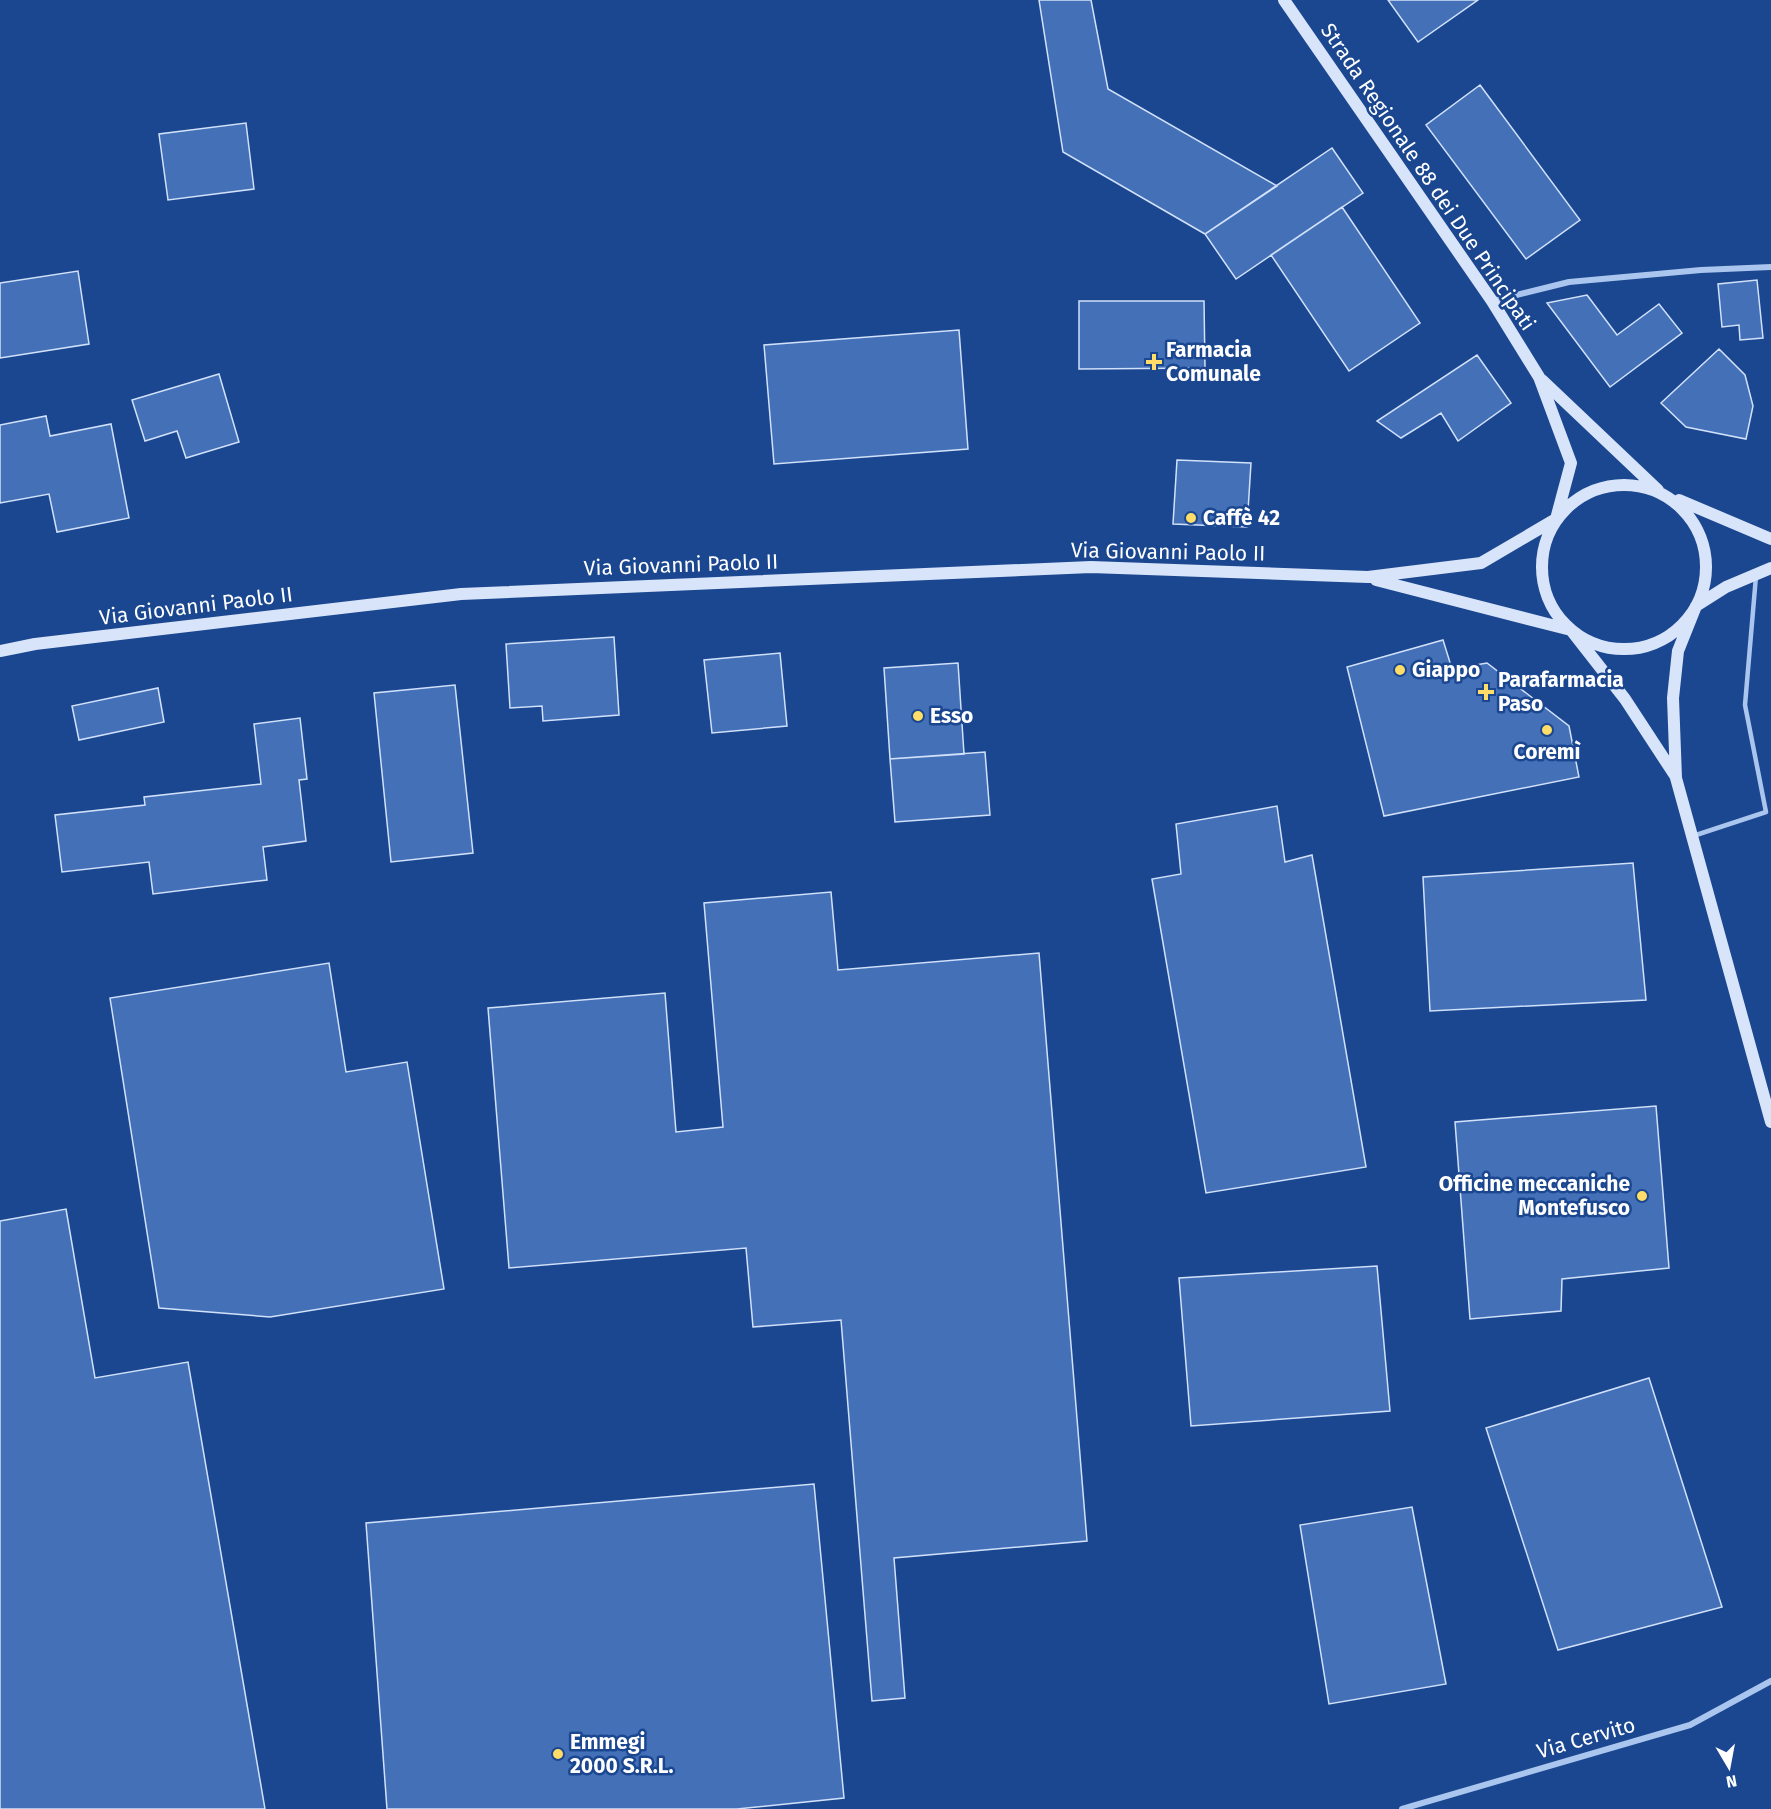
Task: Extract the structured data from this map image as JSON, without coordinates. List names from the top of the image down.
{
  "streets": {
    "main road": ["Strada Regionale 88 dei Due Principati", "Via Giovanni Paolo II"],
    "street": ["Via Cervito"]
  },
  "places": {
    "health": ["Farmacia Comunale", "Parafarmacia Paso"],
    "other": [
      "Caffè 42",
      "Giappo",
      "Esso",
      "Coremì",
      "Officine meccaniche Montefusco",
      "Emmegi 2000 S.R.L."
    ]
  },
  "north": "bottom"
}
